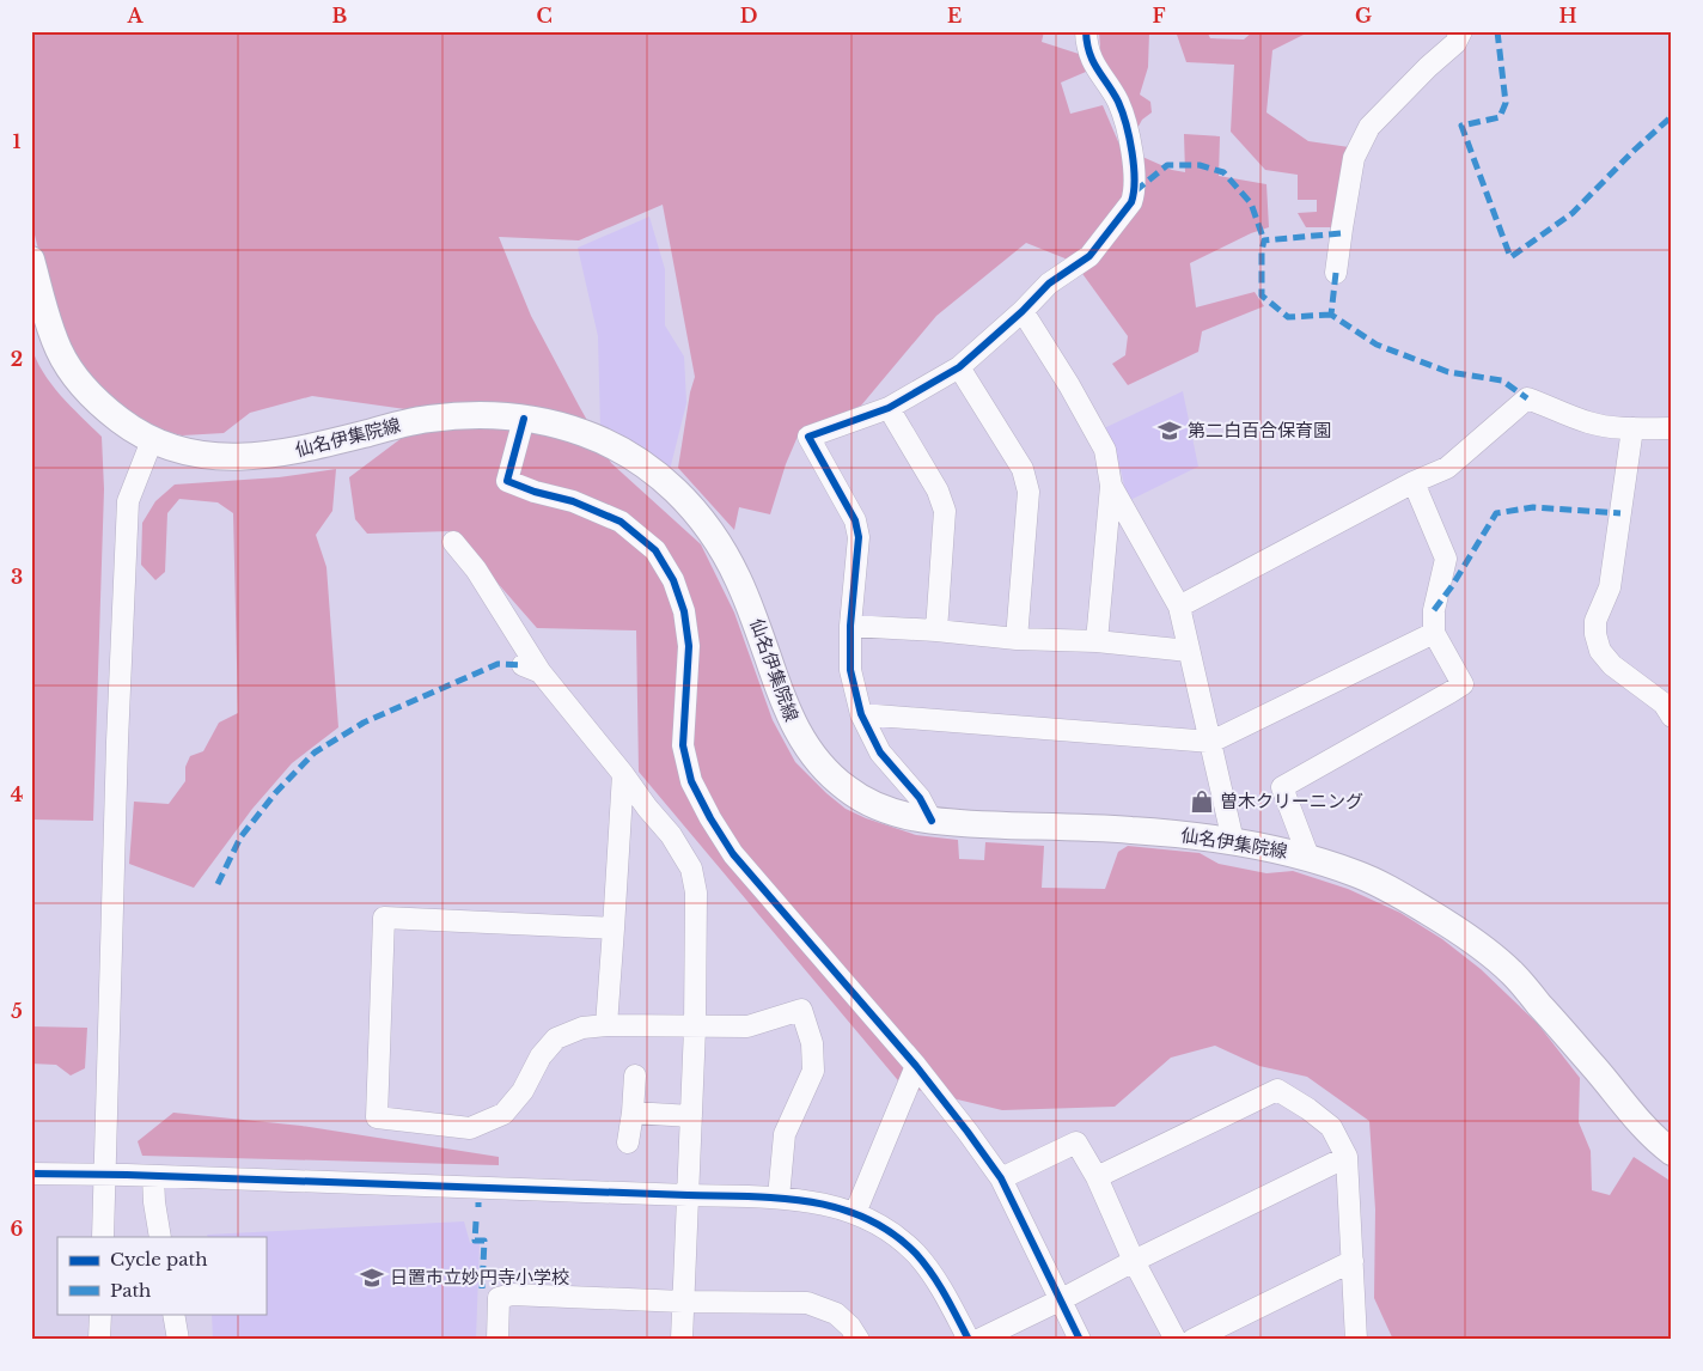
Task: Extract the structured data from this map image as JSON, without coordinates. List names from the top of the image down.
{
  "streets": {
    "main road": ["仙名伊集院線"]
  },
  "places": {
    "school or university": ["第二白百合保育園", "日置市立妙円寺小学校"],
    "shop": ["曽木クリーニング"]
  },
  "legend": ["Cycle path", "Path"],
  "grid": {
    "columns": [
      "A",
      "B",
      "C",
      "D",
      "E",
      "F",
      "G",
      "H"
    ],
    "rows": [
      "1",
      "2",
      "3",
      "4",
      "5",
      "6"
    ]
  }
}
